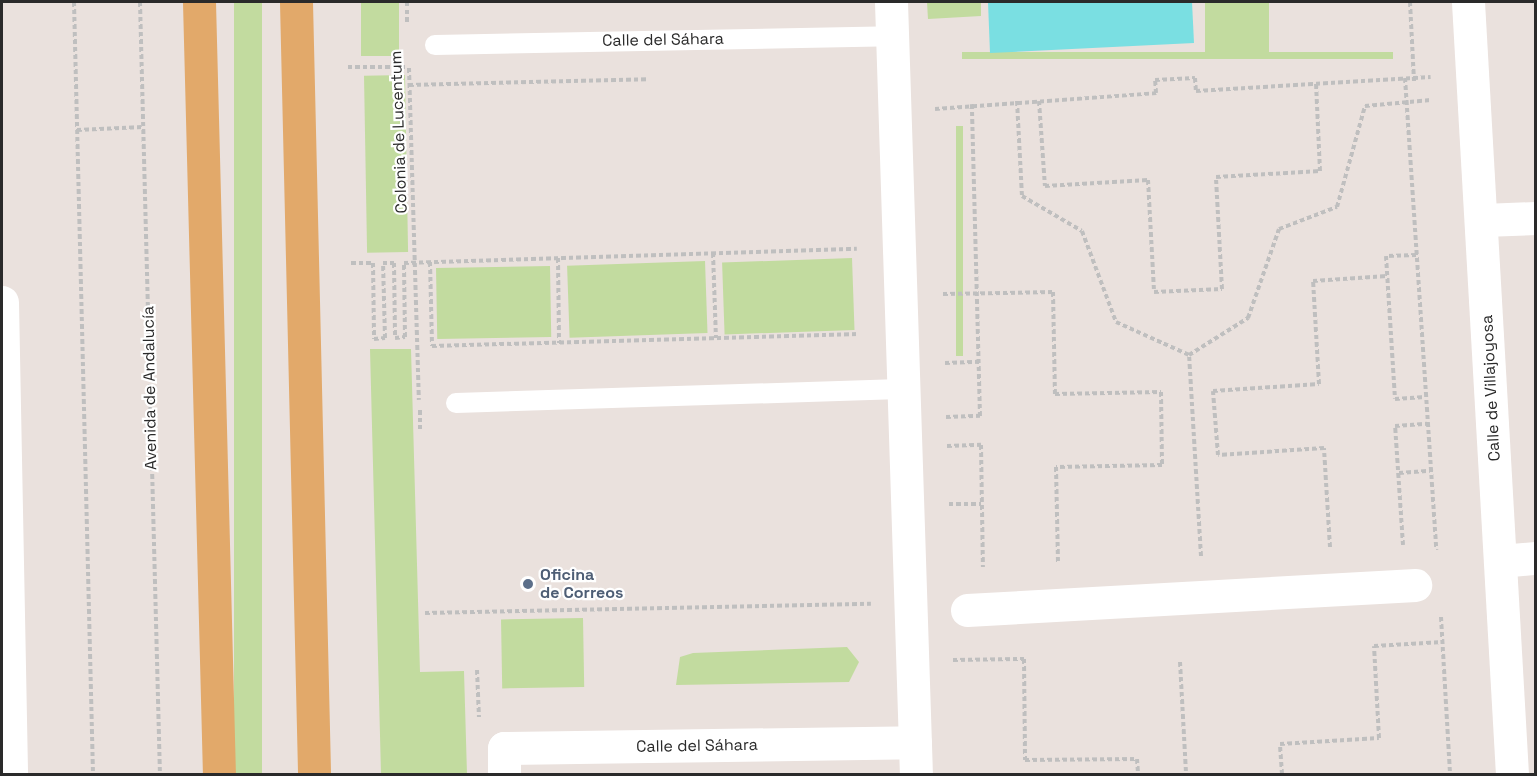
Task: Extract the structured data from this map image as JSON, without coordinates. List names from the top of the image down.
{
  "streets": {
    "street": ["Calle del Sáhara", "Calle de Villajoyosa"],
    "path": ["Colonia de Lucentum", "Avenida de Andalucía"]
  },
  "places": ["Oficina de Correos"]
}
